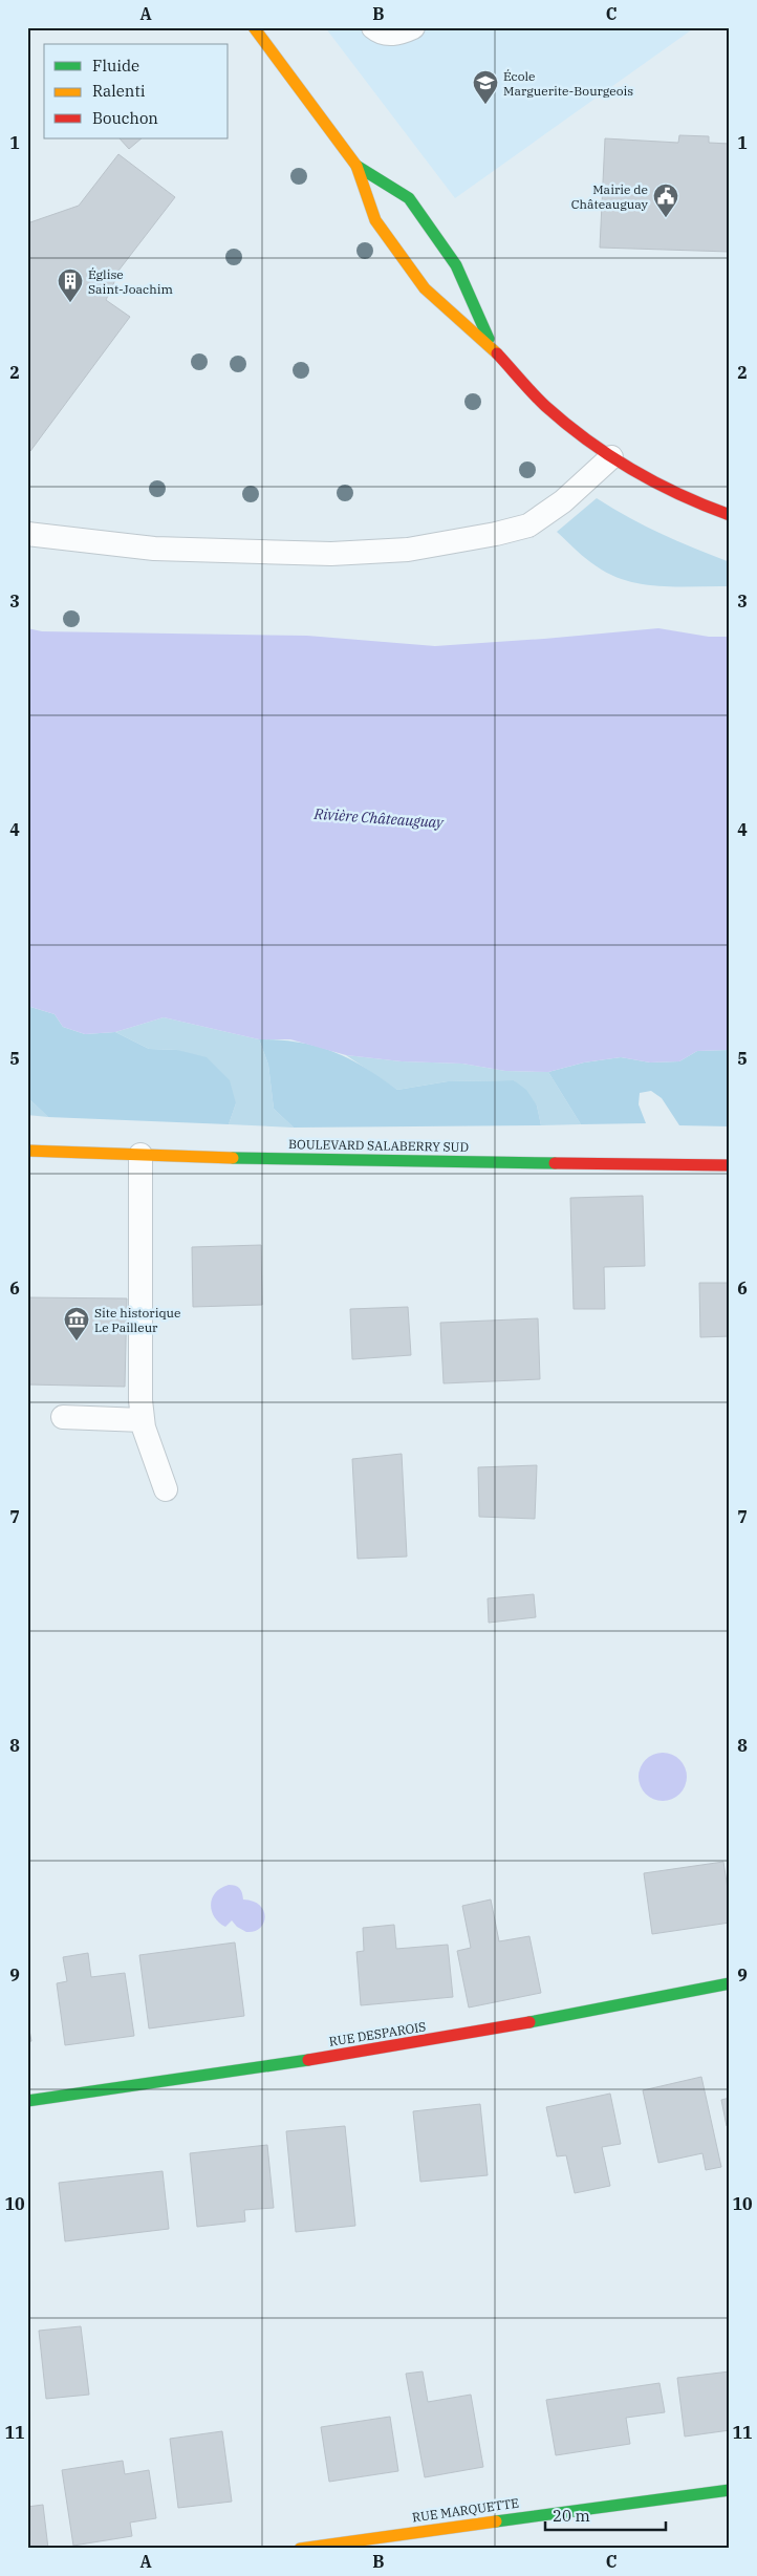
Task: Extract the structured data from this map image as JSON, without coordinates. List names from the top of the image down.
{
  "streets": {
    "street": ["BOULEVARD SALABERRY SUD", "RUE DESPAROIS", "RUE MARQUETTE"]
  },
  "water": ["Rivière Châteauguay"],
  "places": {
    "school or university": ["École Marguerite-Bourgeois"],
    "public building": ["Mairie de Châteauguay"],
    "building": ["Église Saint-Joachim"],
    "museum": ["Site historique Le Pailleur"]
  },
  "legend": ["Fluide", "Ralenti", "Bouchon"],
  "scale_bar": "20 m",
  "grid": {
    "columns": ["A", "B", "C"],
    "rows": [
      "1",
      "2",
      "3",
      "4",
      "5",
      "6",
      "7",
      "8",
      "9",
      "10",
      "11"
    ]
  }
}
